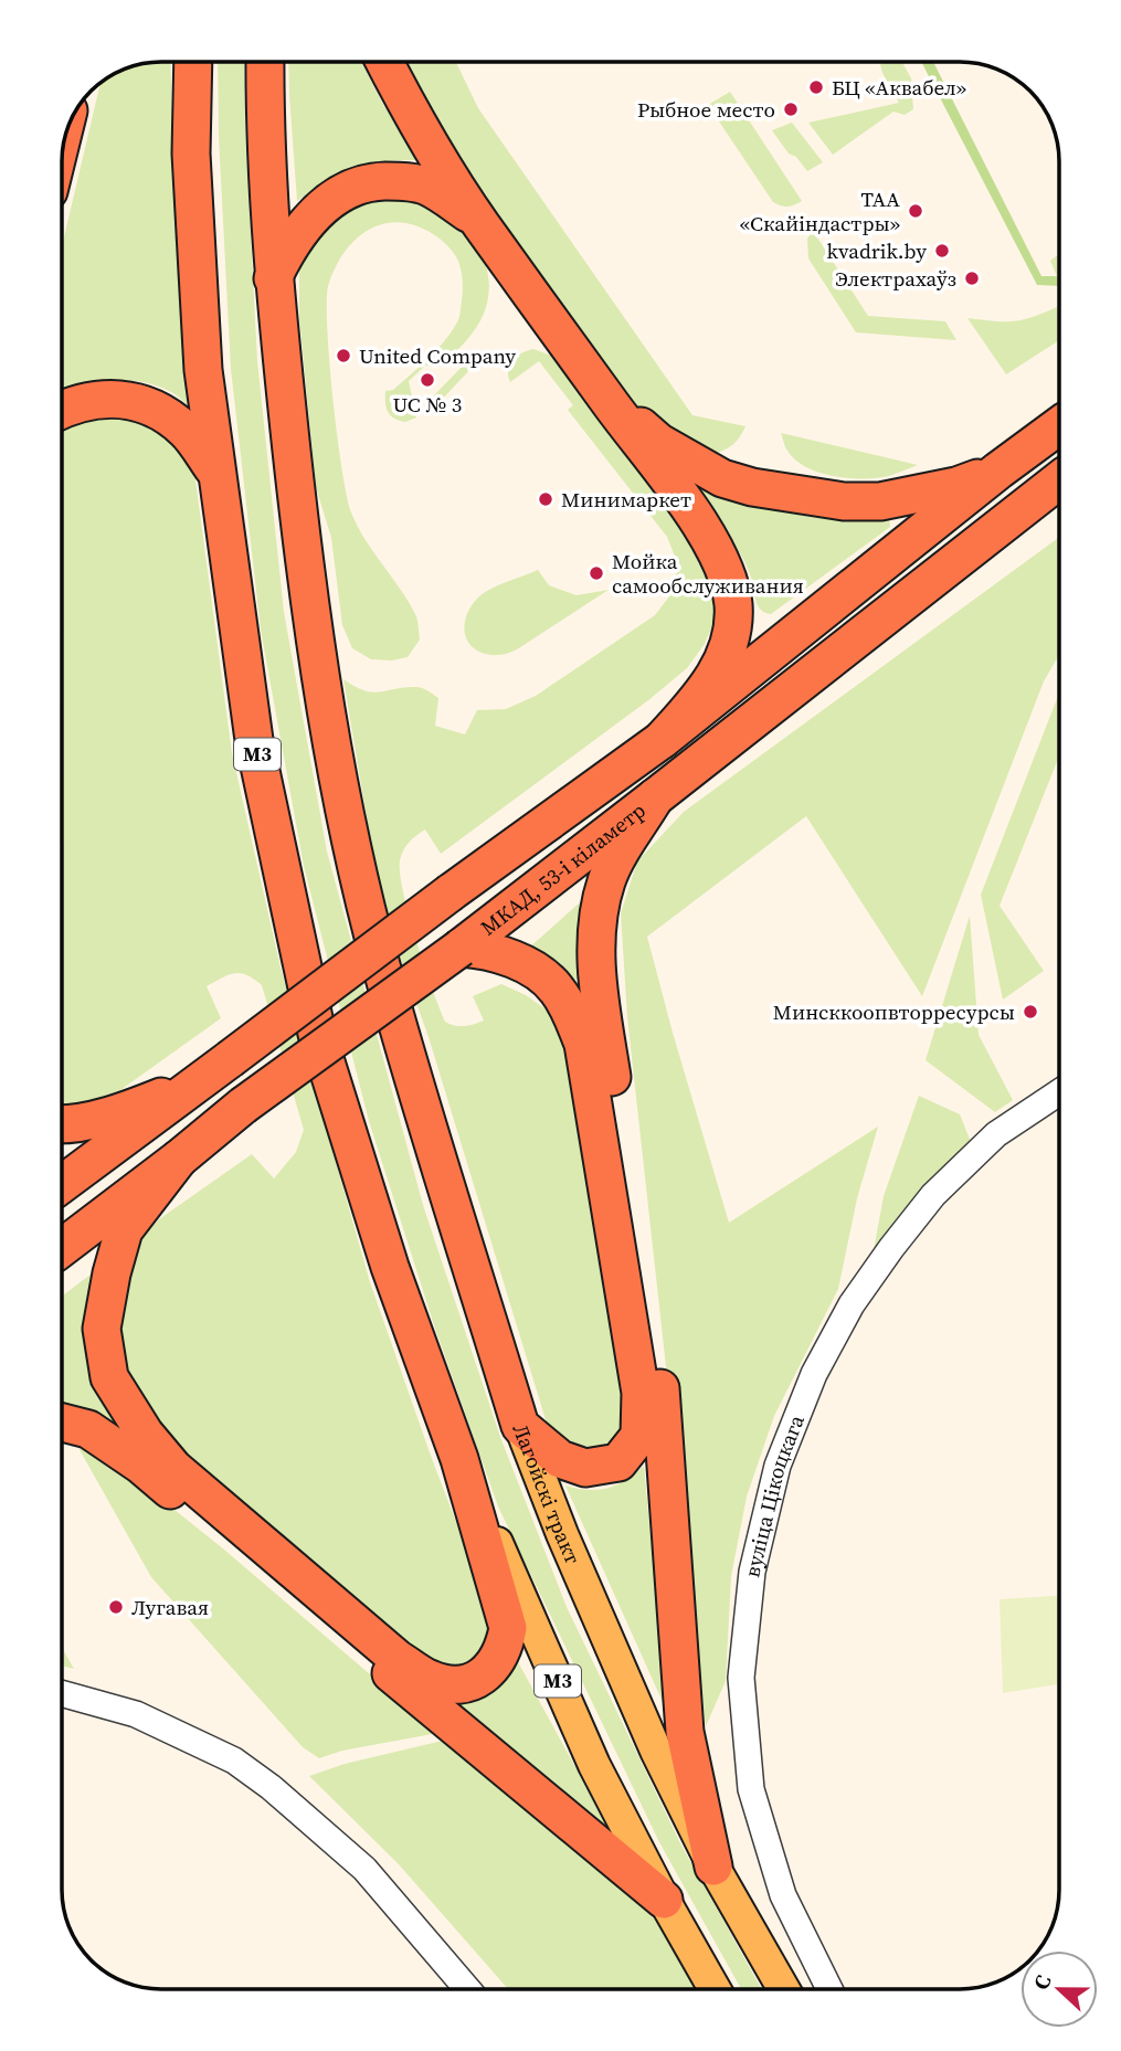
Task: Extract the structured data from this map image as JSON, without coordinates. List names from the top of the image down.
{
  "streets": {
    "highway": ["М3", "МКАД, 53-і кіламетр", "Лагойскі тракт"],
    "street": ["вуліца Цікоцкага"]
  },
  "places": [
    "БЦ «Аквабел»",
    "Рыбное место",
    "ТАА «Скайіндастры»",
    "kvadrik.by",
    "Электрахаўз",
    "United Company",
    "UC № 3",
    "Минимаркет",
    "Мойка самообслуживания",
    "Минсккоопвторресурсы",
    "Лугавая"
  ],
  "north": "left"
}
